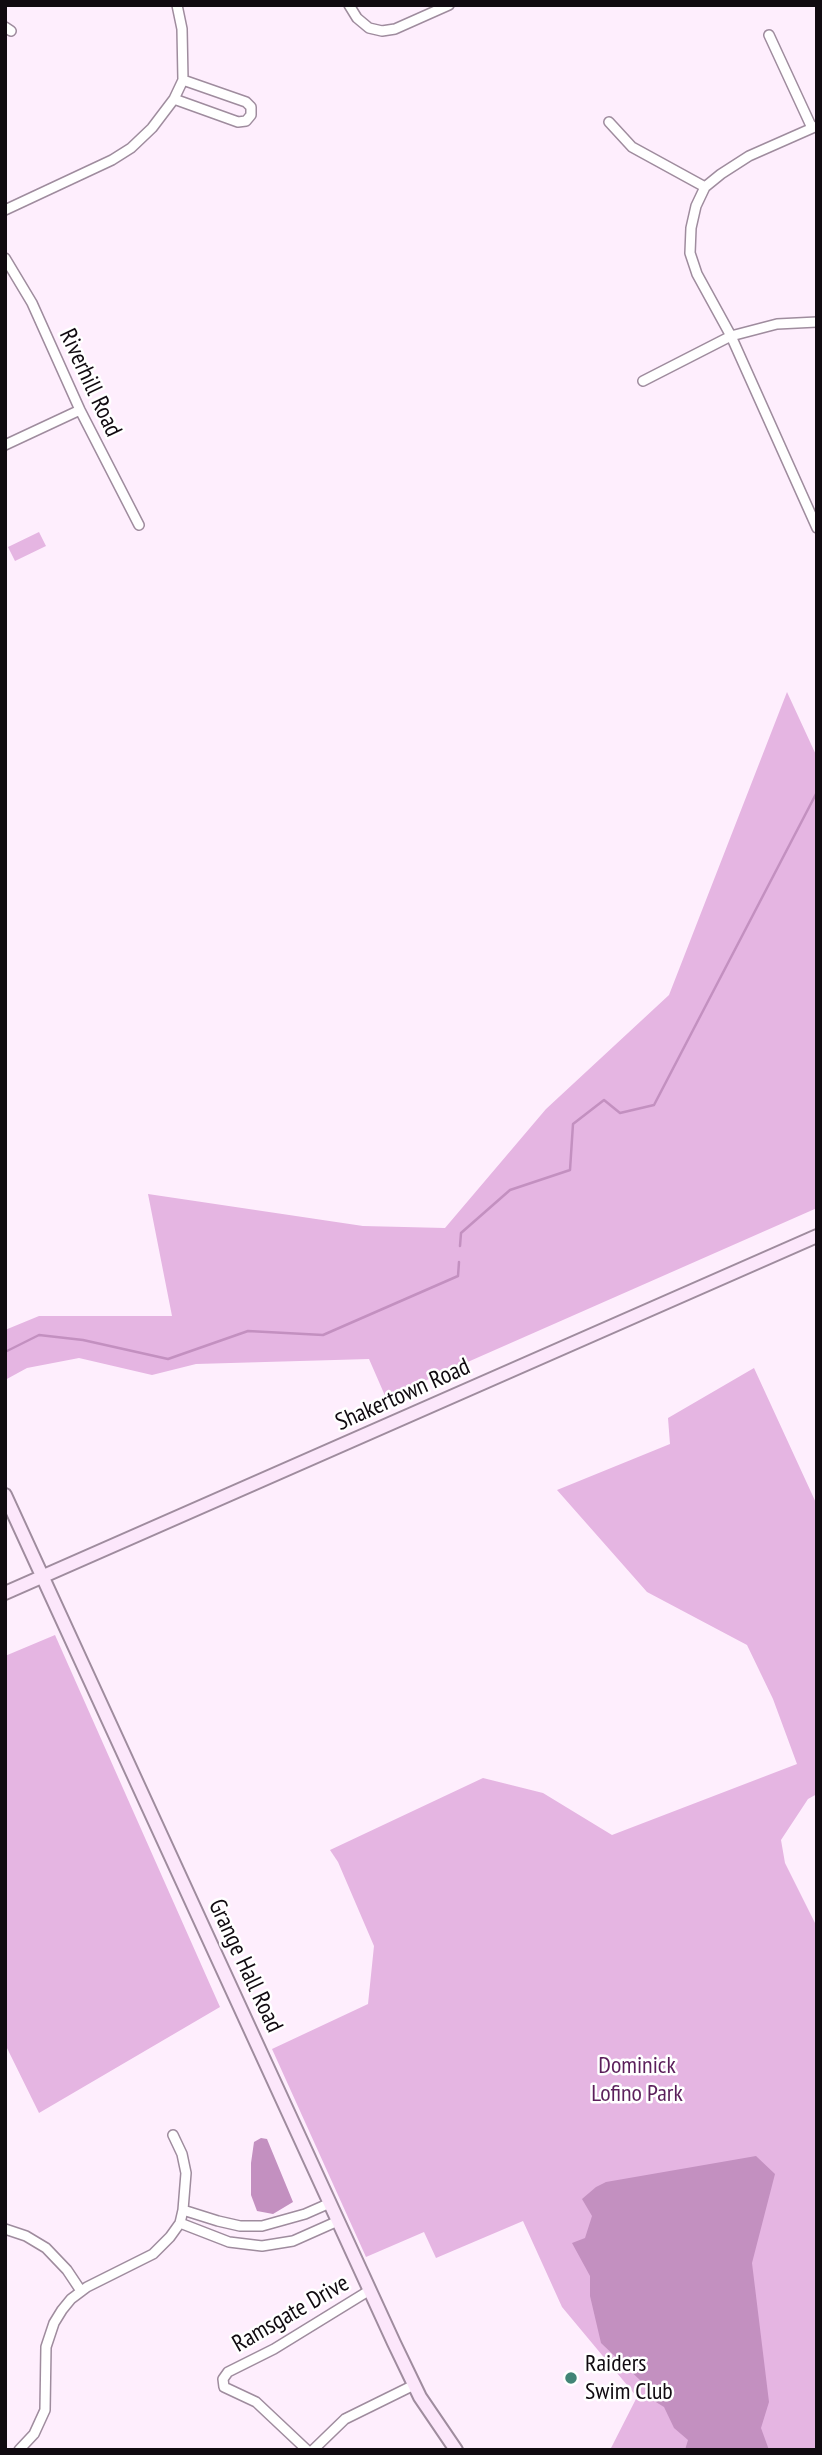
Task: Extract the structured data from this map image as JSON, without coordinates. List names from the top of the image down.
{
  "streets": {
    "street": [
      "Riverhill Road",
      "Shakertown Road",
      "Grange Hall Road",
      "Ramsgate Drive"
    ]
  },
  "crossings": [
    ["Shakertown Road", "Grange Hall Road"],
    ["Grange Hall Road", "Ramsgate Drive"]
  ],
  "parks": ["Dominick Lofino Park"],
  "places": ["Raiders Swim Club"]
}
